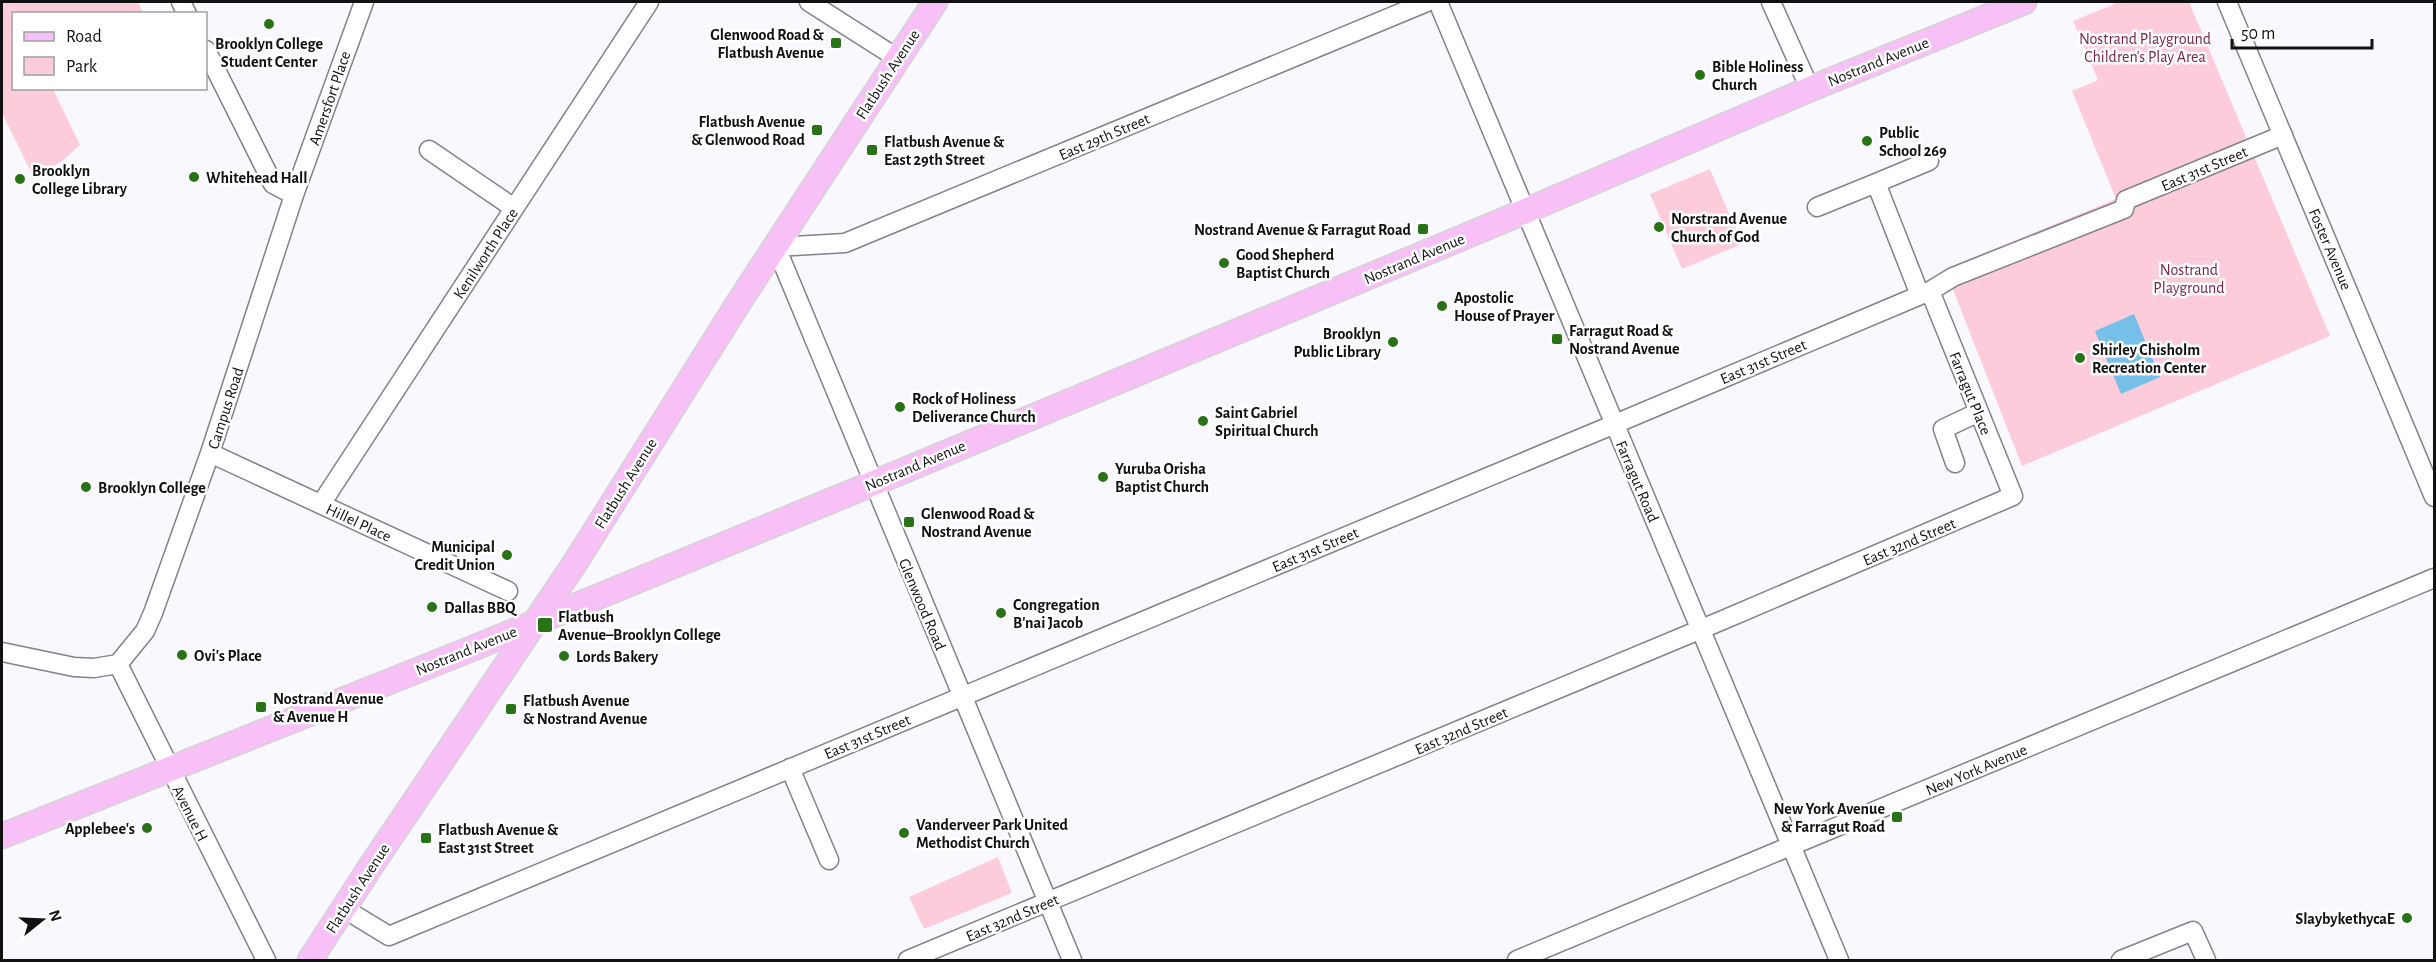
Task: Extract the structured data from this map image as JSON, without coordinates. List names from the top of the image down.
{
  "streets": {
    "main road": ["Nostrand Avenue", "Flatbush Avenue"],
    "street": [
      "Amersfort Place",
      "East 29th Street",
      "East 31st Street",
      "Foster Avenue",
      "Kenilworth Place",
      "Farragut Place",
      "Campus Road",
      "Farragut Road",
      "Hillel Place",
      "East 32nd Street",
      "Glenwood Road",
      "New York Avenue",
      "Avenue H"
    ]
  },
  "crossings": [
    ["Nostrand Avenue", "Flatbush Avenue"],
    ["Nostrand Avenue", "Farragut Road"],
    ["Nostrand Avenue", "Glenwood Road"],
    ["Nostrand Avenue", "Avenue H"],
    ["Flatbush Avenue", "East 29th Street"],
    ["Flatbush Avenue", "East 31st Street"],
    ["Flatbush Avenue", "Glenwood Road"],
    ["Amersfort Place", "Campus Road"],
    ["East 29th Street", "Glenwood Road"],
    ["East 31st Street", "Foster Avenue"],
    ["East 31st Street", "Farragut Place"],
    ["East 31st Street", "Farragut Road"],
    ["East 31st Street", "Glenwood Road"],
    ["Kenilworth Place", "Hillel Place"],
    ["Farragut Place", "East 32nd Street"],
    ["Campus Road", "Hillel Place"],
    ["Campus Road", "Avenue H"],
    ["Farragut Road", "East 32nd Street"],
    ["Farragut Road", "New York Avenue"],
    ["East 32nd Street", "Glenwood Road"]
  ],
  "parks": ["Nostrand Playground Children's Play Area", "Nostrand Playground"],
  "places": {
    "other": [
      "Brooklyn College Student Center",
      "Bible Holiness Church",
      "Public School 269",
      "Whitehead Hall",
      "Brooklyn College Library",
      "Norstrand Avenue Church of God",
      "Good Shepherd Baptist Church",
      "Apostolic House of Prayer",
      "Brooklyn Public Library",
      "Shirley Chisholm Recreation Center",
      "Rock of Holiness Deliverance Church",
      "Saint Gabriel Spiritual Church",
      "Yuruba Orisha Baptist Church",
      "Brooklyn College",
      "Municipal Credit Union",
      "Dallas BBQ",
      "Congregation B'nai Jacob",
      "Ovi's Place",
      "Lords Bakery",
      "Applebee's",
      "Vanderveer Park United Methodist Church",
      "SlaybykethycaE"
    ],
    "transit": [
      "Glenwood Road & Flatbush Avenue",
      "Flatbush Avenue & Glenwood Road",
      "Flatbush Avenue & East 29th Street",
      "Nostrand Avenue & Farragut Road",
      "Farragut Road & Nostrand Avenue",
      "Glenwood Road & Nostrand Avenue",
      "Flatbush Avenue–Brooklyn College",
      "Nostrand Avenue & Avenue H",
      "Flatbush Avenue & Nostrand Avenue",
      "New York Avenue & Farragut Road",
      "Flatbush Avenue & East 31st Street"
    ]
  },
  "legend": ["Road", "Park"],
  "scale_bar": "50 m",
  "north": "right"
}
